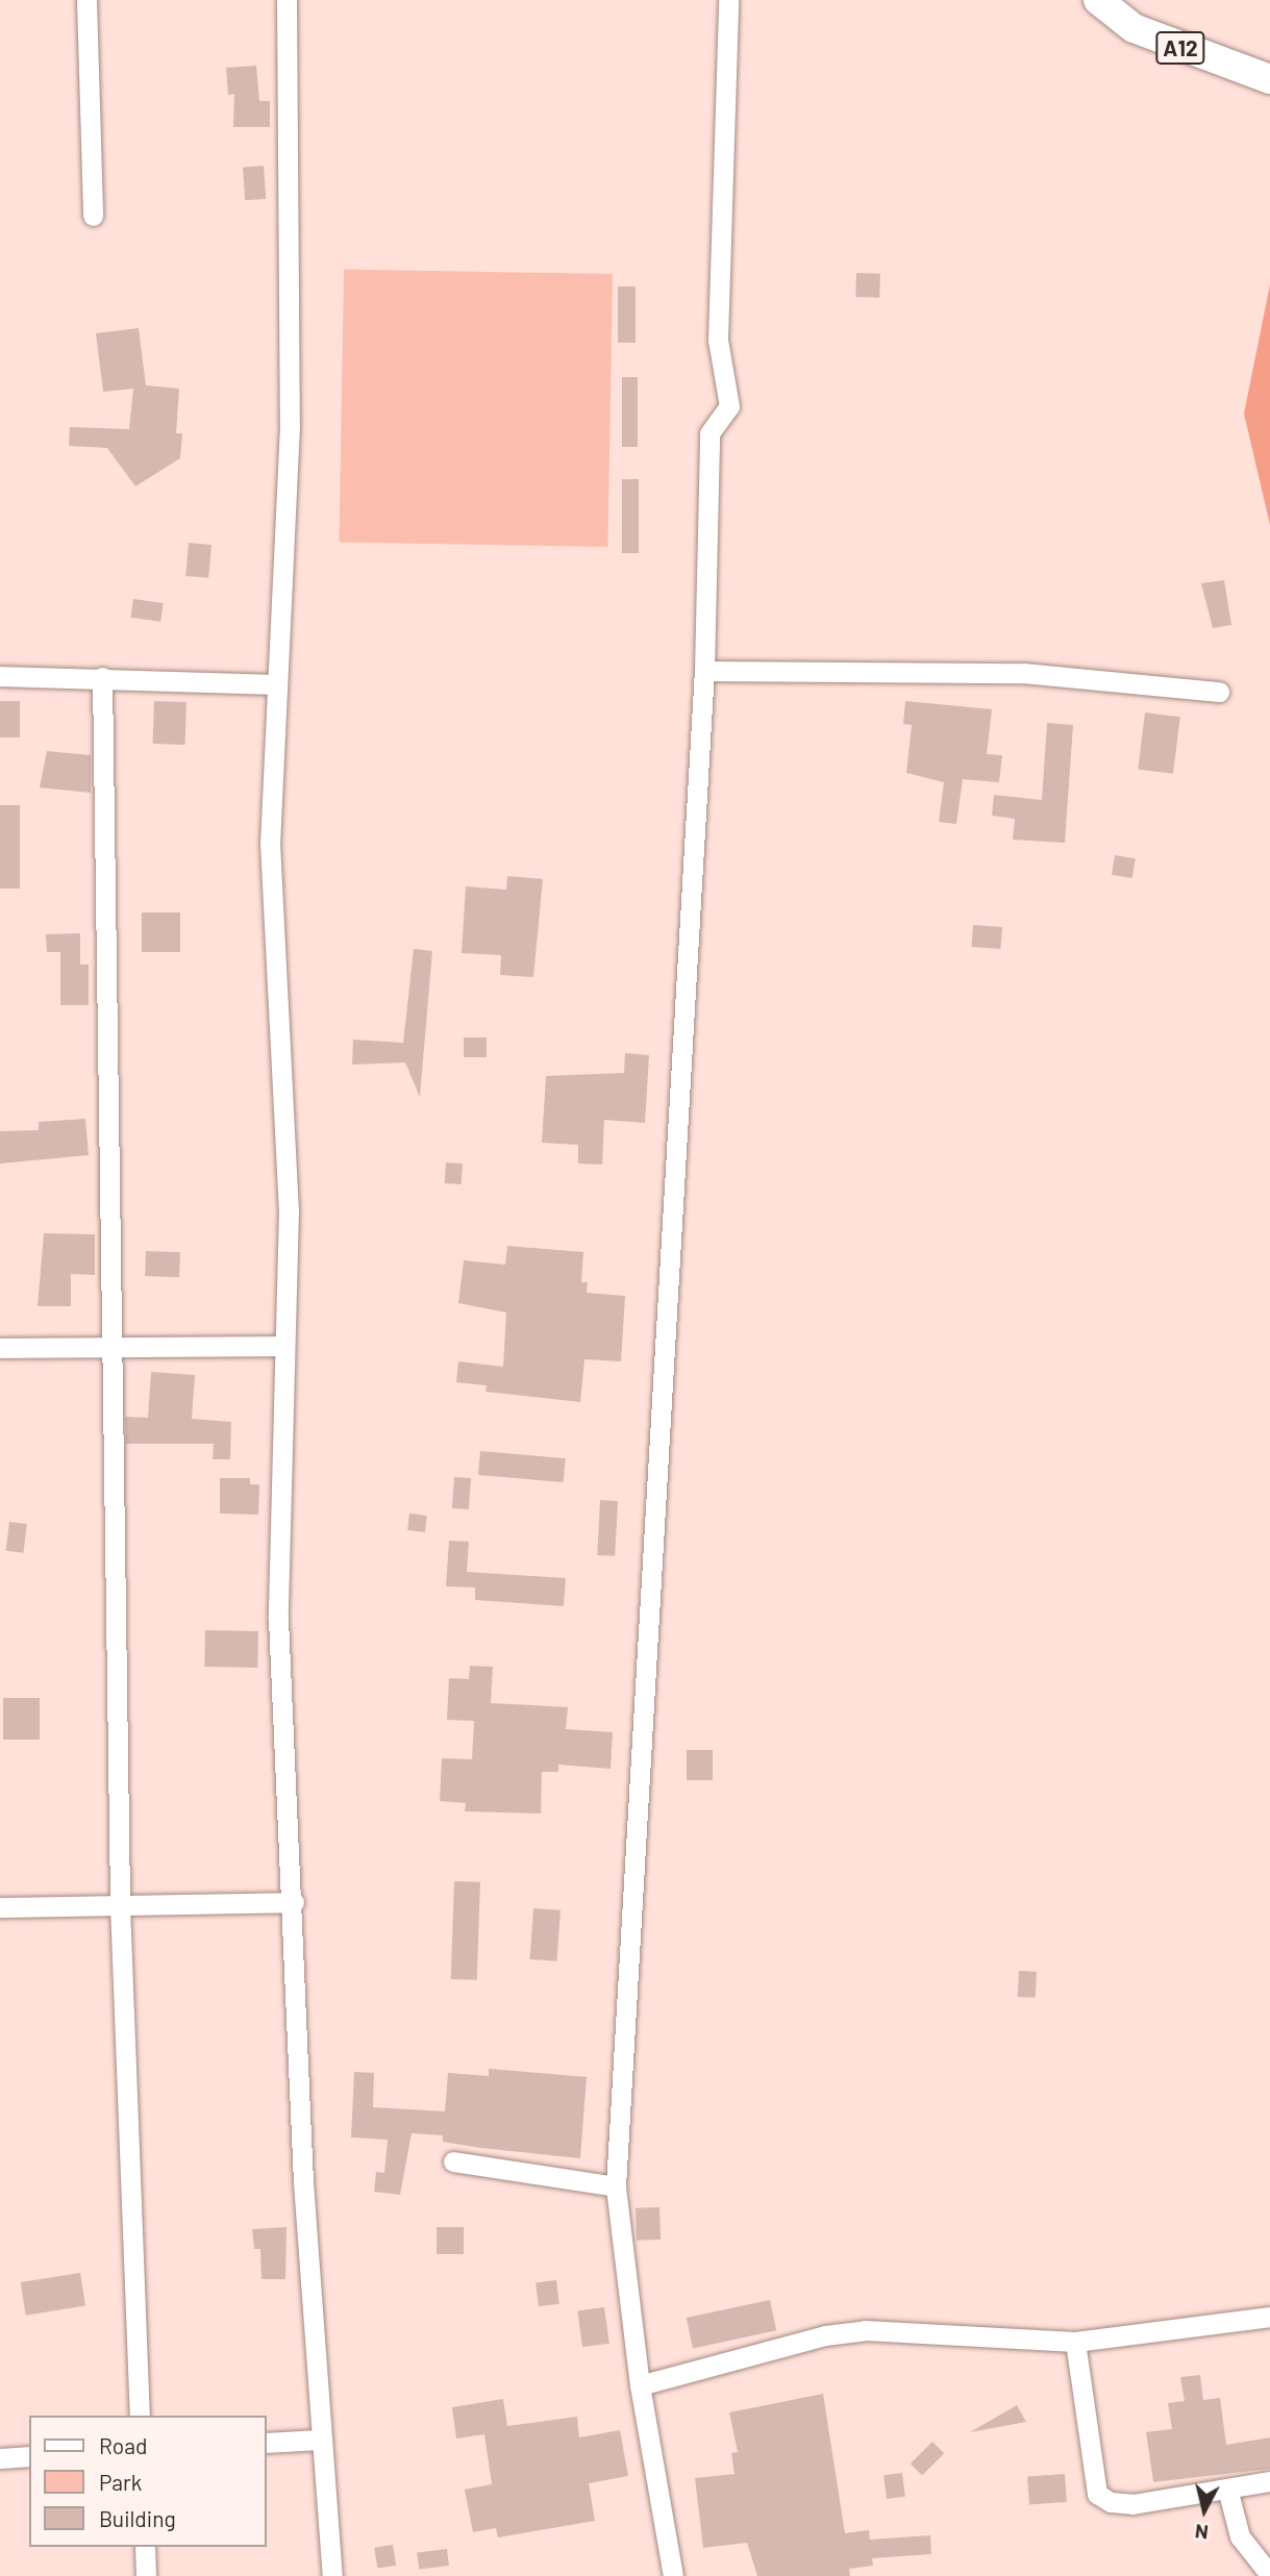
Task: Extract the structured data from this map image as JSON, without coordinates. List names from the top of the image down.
{
  "streets": {
    "highway": ["A12"]
  },
  "legend": ["Road", "Park", "Building"],
  "north": "bottom"
}
